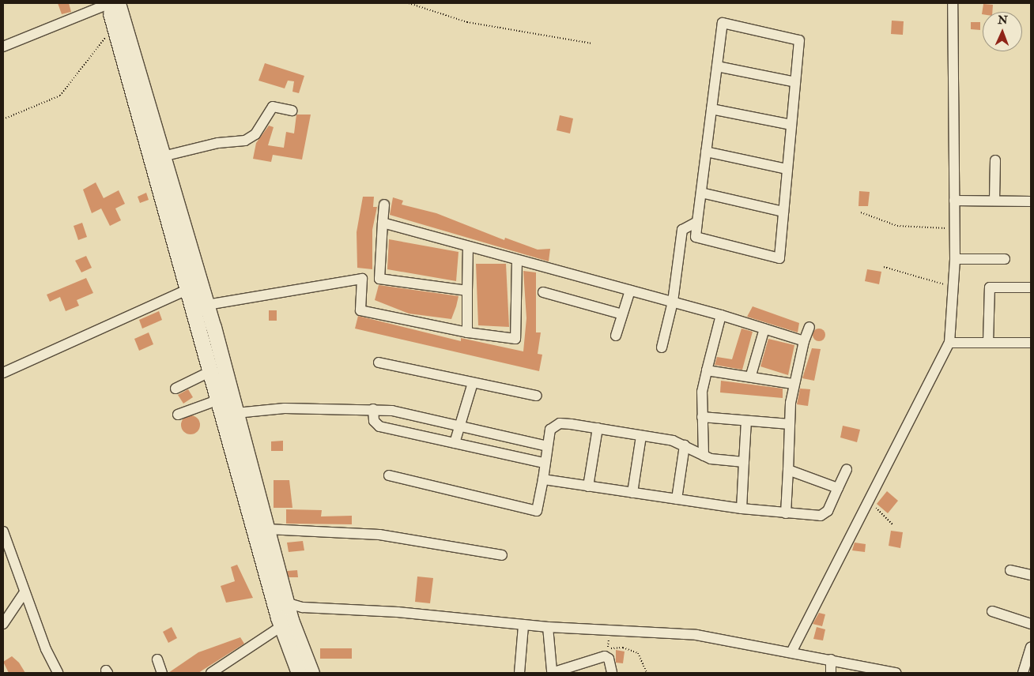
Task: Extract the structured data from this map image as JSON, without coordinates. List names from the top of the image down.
{
  "north": "top"
}
